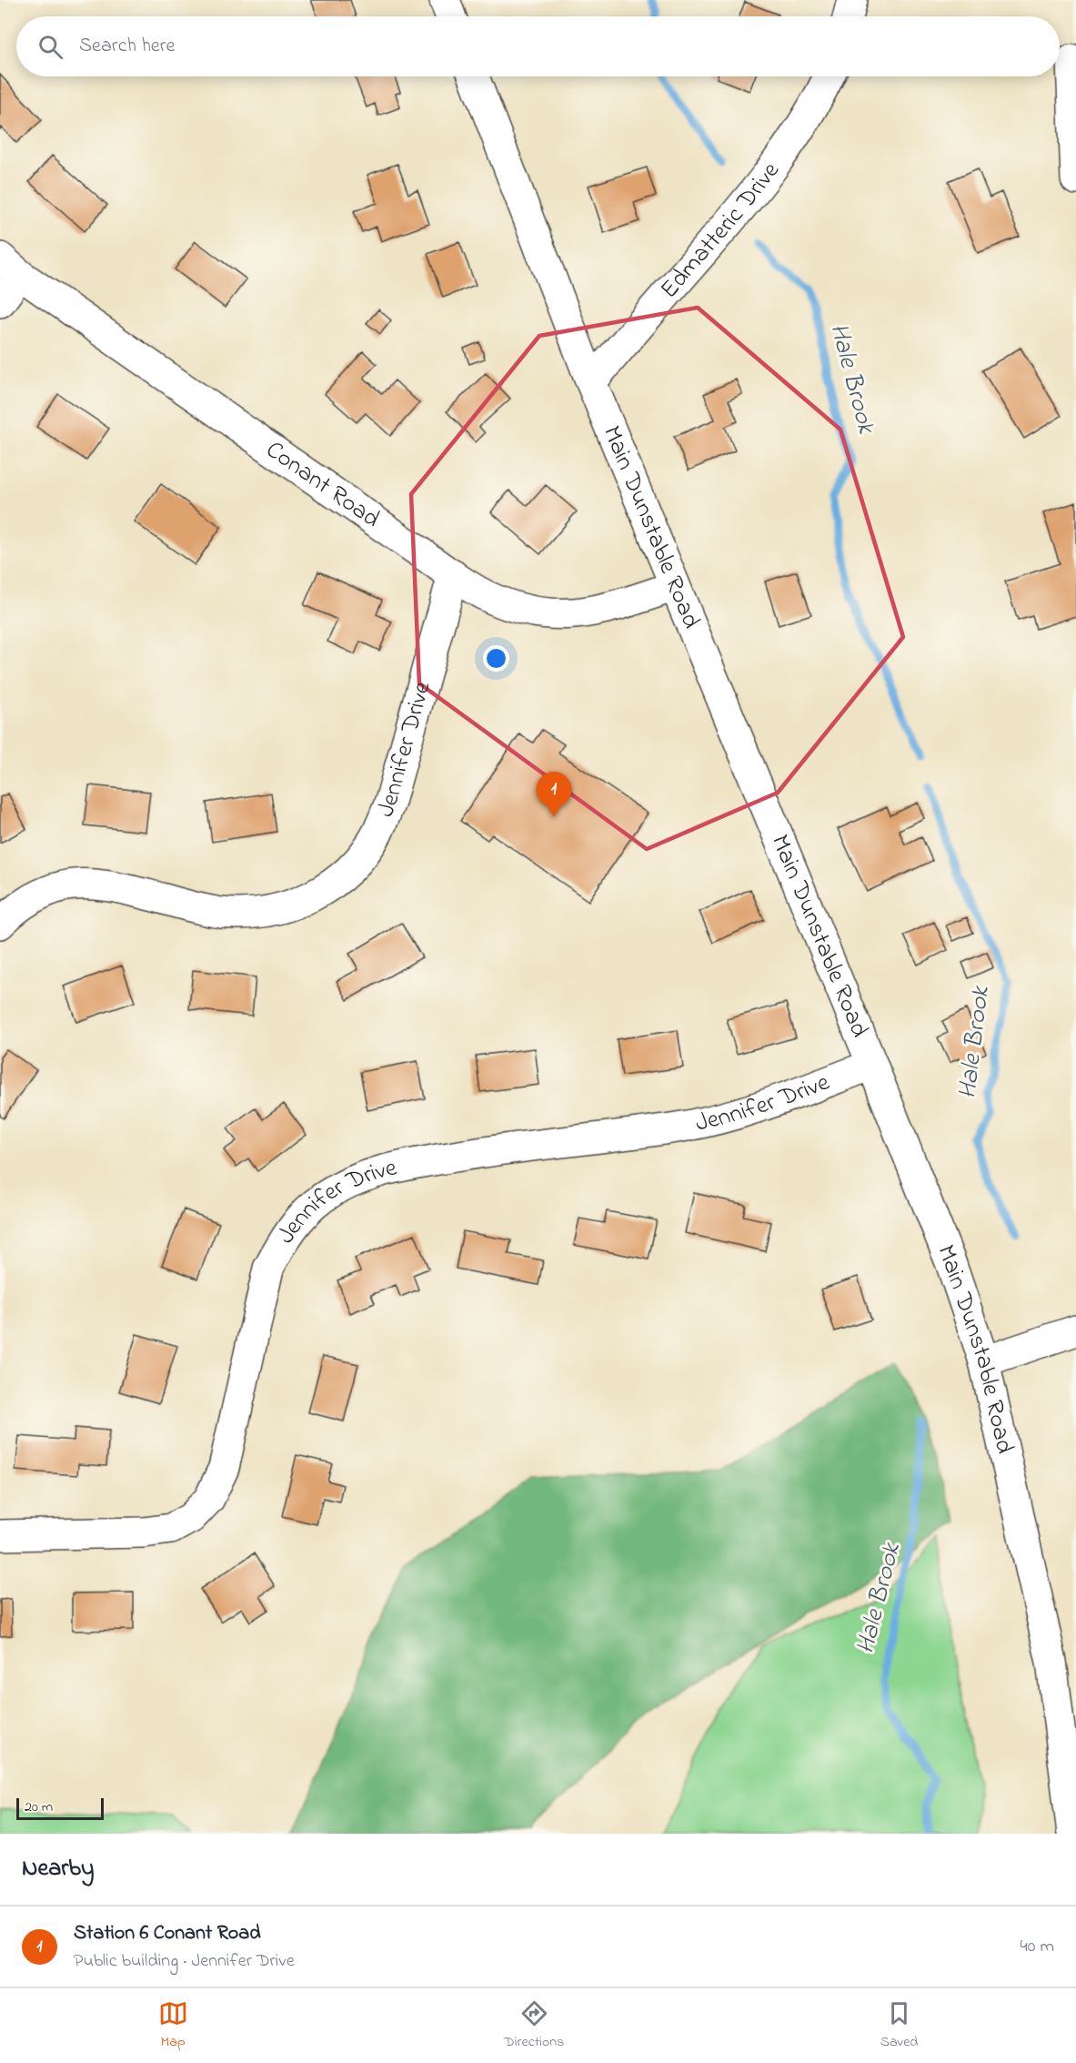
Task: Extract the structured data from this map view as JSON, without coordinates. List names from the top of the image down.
{
  "streets": {
    "street": [
      "Edmatteric Drive",
      "Conant Road",
      "Main Dunstable Road",
      "Jennifer Drive"
    ]
  },
  "crossings": [
    ["Edmatteric Drive", "Main Dunstable Road"],
    ["Conant Road", "Main Dunstable Road"],
    ["Conant Road", "Jennifer Drive"],
    ["Main Dunstable Road", "Jennifer Drive"]
  ],
  "water": ["Hale Brook"],
  "scale_bar": "20 m",
  "page": {
    "search": "Search here",
    "pins": "1",
    "scale": "20 m",
    "heading": "Nearby",
    "list": [
      {
        "mark": "1",
        "name": "Station 6 Conant Road",
        "note": "Public building · Jennifer Drive",
        "value": "40 m"
      }
    ],
    "nav": ["Map", "Directions", "Saved"]
  }
}
